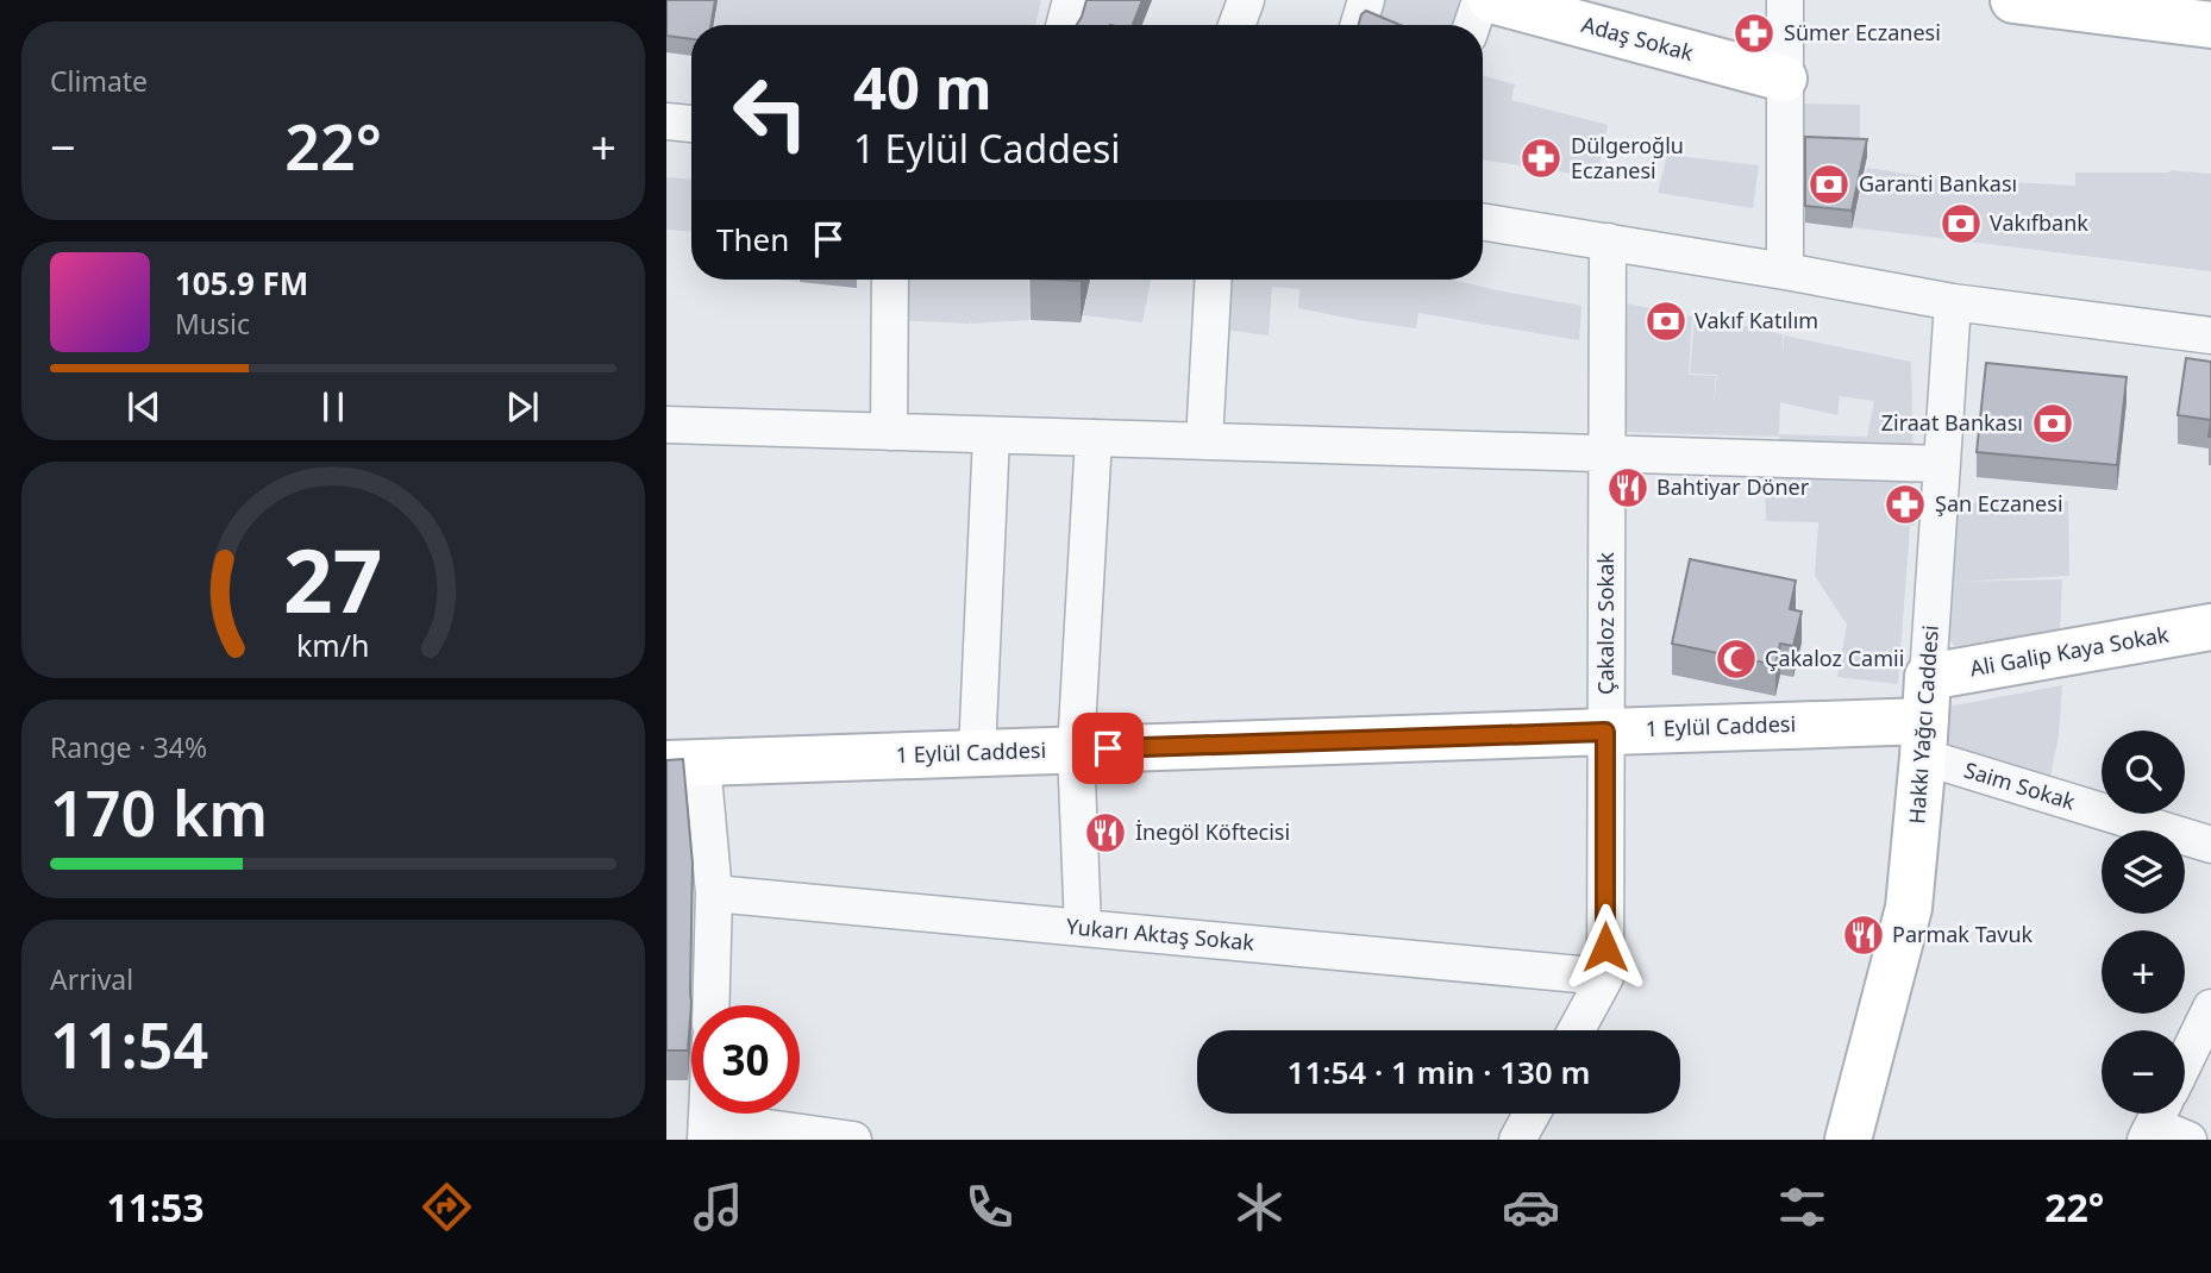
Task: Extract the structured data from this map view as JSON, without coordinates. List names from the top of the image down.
{
  "streets": {
    "main road": [
      "Adaş Sokak",
      "Ali Galip Kaya Sokak",
      "Hakkı Yağcı Caddesi",
      "1 Eylül Caddesi"
    ],
    "street": ["Çakaloz Sokak", "Saim Sokak", "Yukarı Aktaş Sokak"]
  },
  "crossings": [
    ["Çakaloz Sokak", "1 Eylül Caddesi"],
    ["Çakaloz Sokak", "Yukarı Aktaş Sokak"],
    ["Ali Galip Kaya Sokak", "Hakkı Yağcı Caddesi"],
    ["Ali Galip Kaya Sokak", "1 Eylül Caddesi"],
    ["Ali Galip Kaya Sokak", "Saim Sokak"],
    ["Hakkı Yağcı Caddesi", "1 Eylül Caddesi"],
    ["Hakkı Yağcı Caddesi", "Saim Sokak"],
    ["1 Eylül Caddesi", "Saim Sokak"]
  ],
  "places": {
    "pharmacy": ["Sümer Eczanesi", "Dülgeroğlu Eczanesi", "Şan Eczanesi"],
    "bank": [
      "Garanti Bankası",
      "Vakıfbank",
      "Vakıf Katılım",
      "Ziraat Bankası"
    ],
    "restaurant": ["Bahtiyar Döner", "İnegöl Köftecisi", "Parmak Tavuk"],
    "mosque": ["Çakaloz Camii"]
  },
  "page": {
    "tile": [
      "Climate",
      ["Range · 34%", "170 km"],
      ["Arrival", "11:54"]
    ],
    "turn": ["40 m", "1 Eylül Caddesi"],
    "heat": ["−", "22°", "+"],
    "then": "Then",
    "song": ["105.9 FM", "Music"],
    "map_buttons": ["+", "−"],
    "limit": "30",
    "trip": "11:54 · 1 min · 130 m",
    "tabs": ["11:53", "22°"],
    "gauge": ["27", "km/h"]
  }
}
